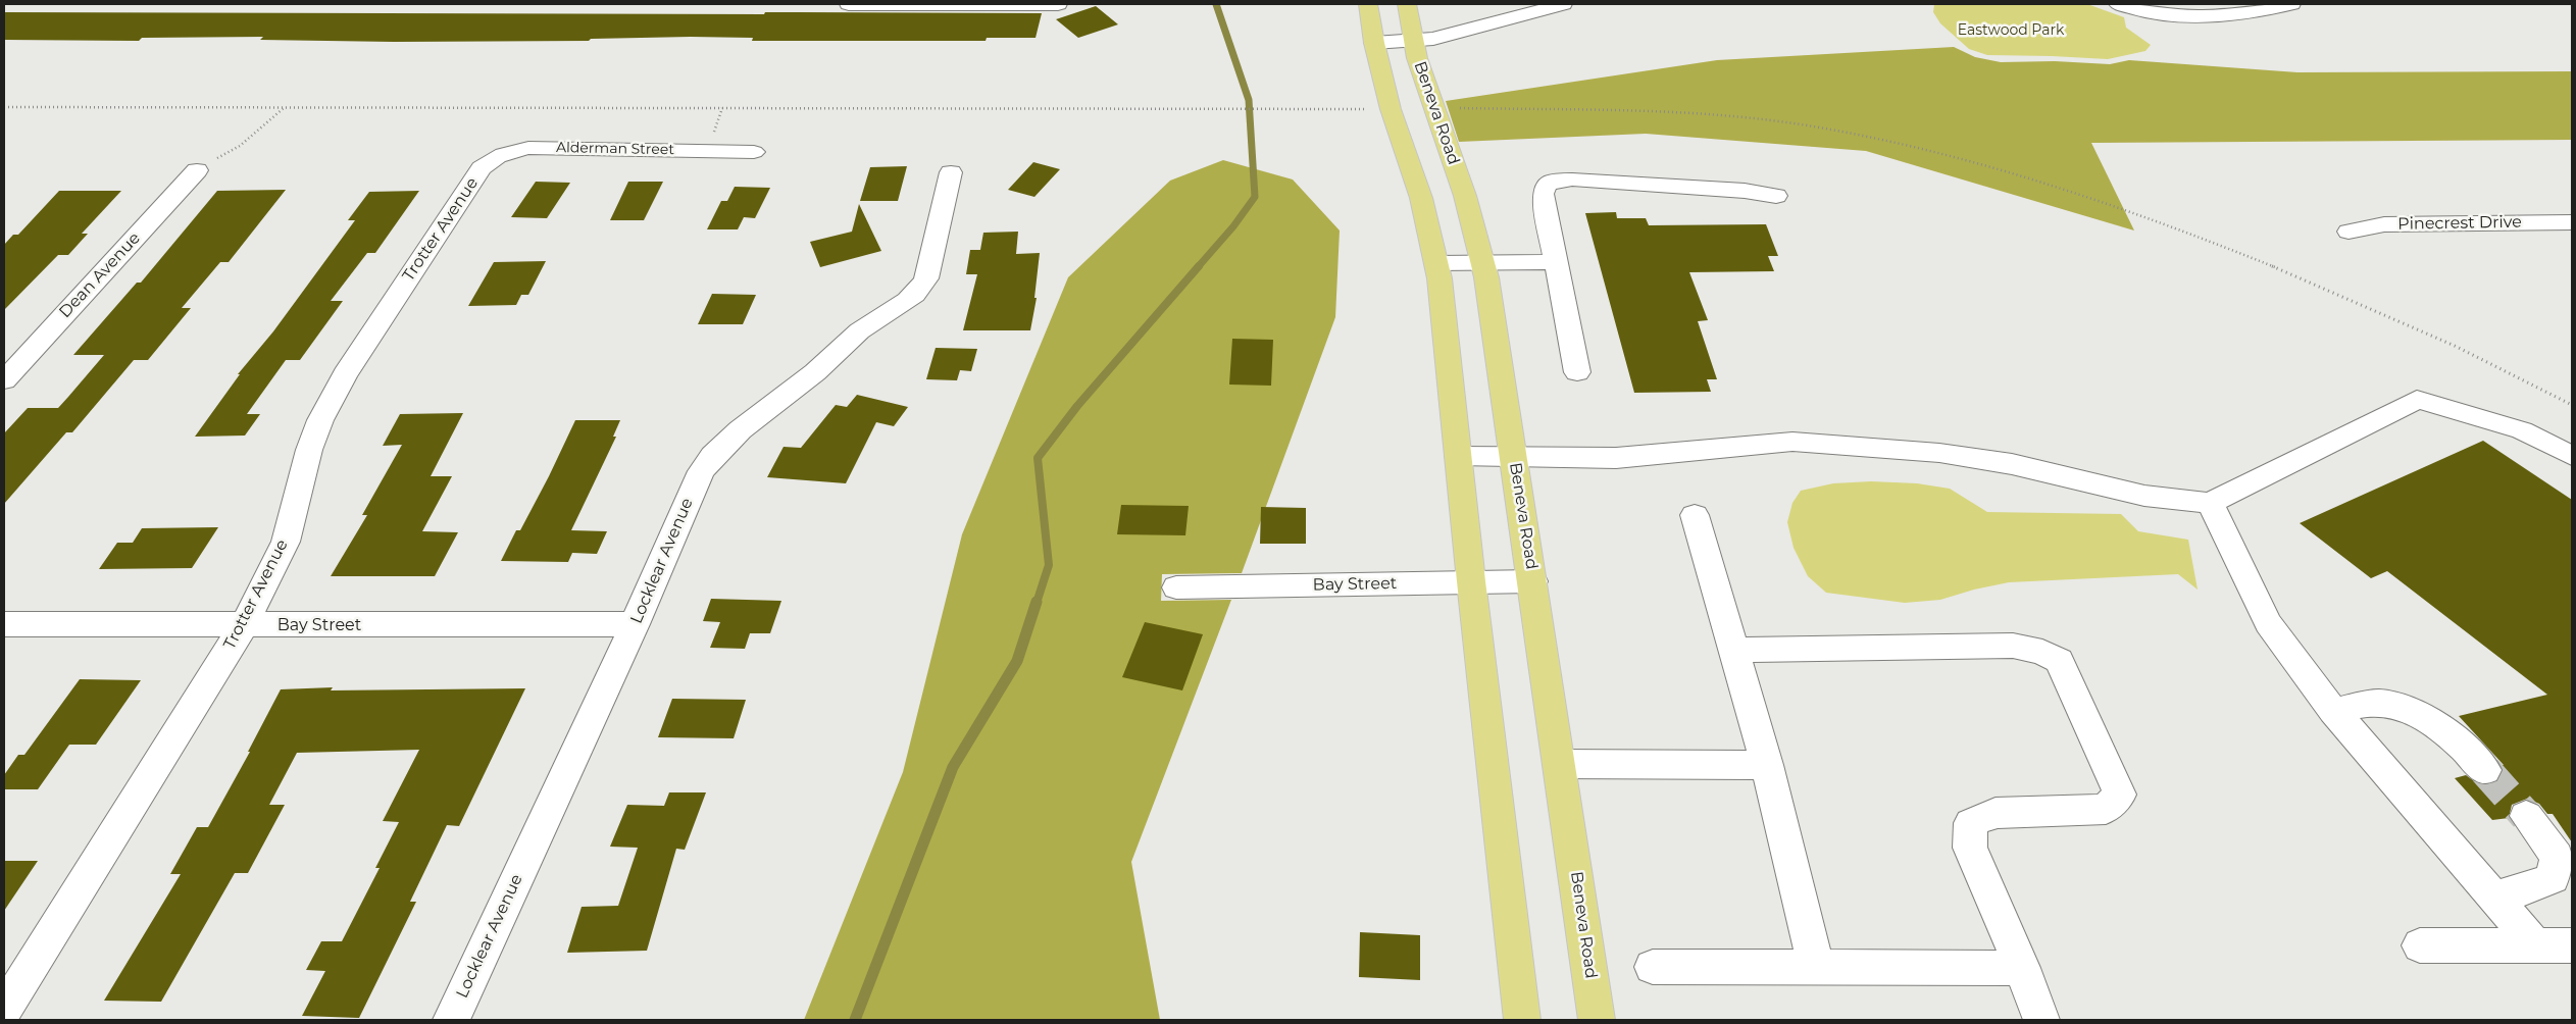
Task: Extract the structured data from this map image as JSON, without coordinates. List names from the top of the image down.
{
  "streets": {
    "main road": ["Beneva Road"],
    "street": [
      "Alderman Street",
      "Pinecrest Drive",
      "Trotter Avenue",
      "Dean Avenue",
      "Locklear Avenue",
      "Bay Street"
    ]
  },
  "crossings": [
    ["Beneva Road", "Bay Street"],
    ["Alderman Street", "Trotter Avenue"],
    ["Trotter Avenue", "Bay Street"],
    ["Locklear Avenue", "Bay Street"]
  ],
  "parks": ["Eastwood Park"]
}
